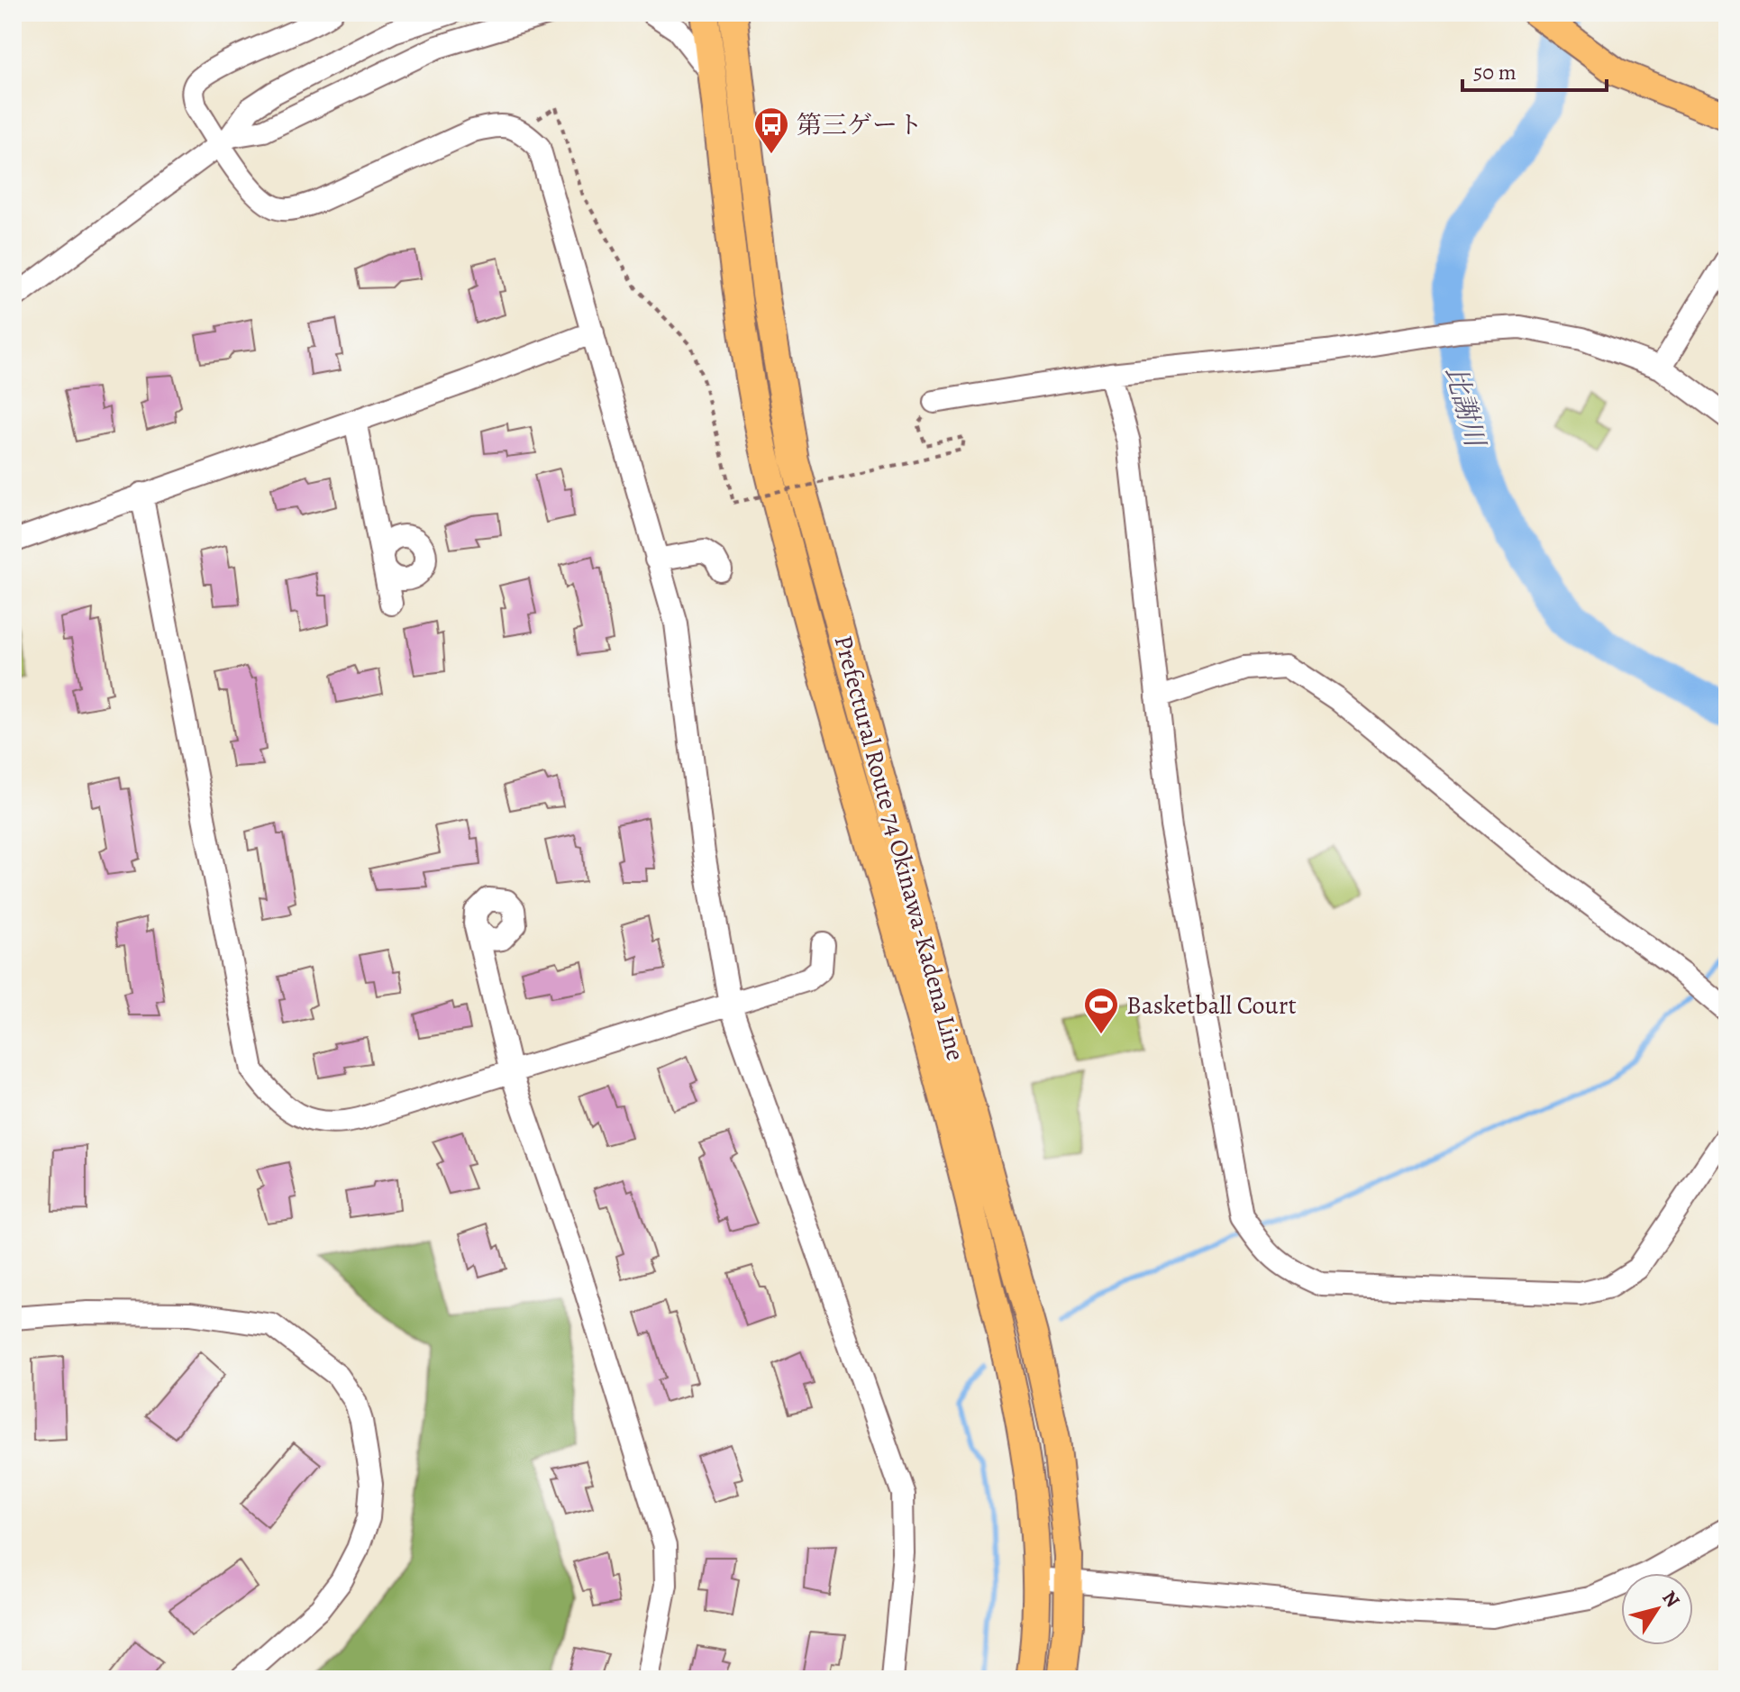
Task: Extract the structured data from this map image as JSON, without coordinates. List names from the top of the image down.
{
  "streets": {
    "main road": ["Prefectural Route 74 Okinawa-Kadena Line"]
  },
  "water": ["比謝川"],
  "places": {
    "bus stop": ["第三ゲート"],
    "sports": ["Basketball Court"]
  },
  "scale_bar": "50 m",
  "north": "top right"
}
